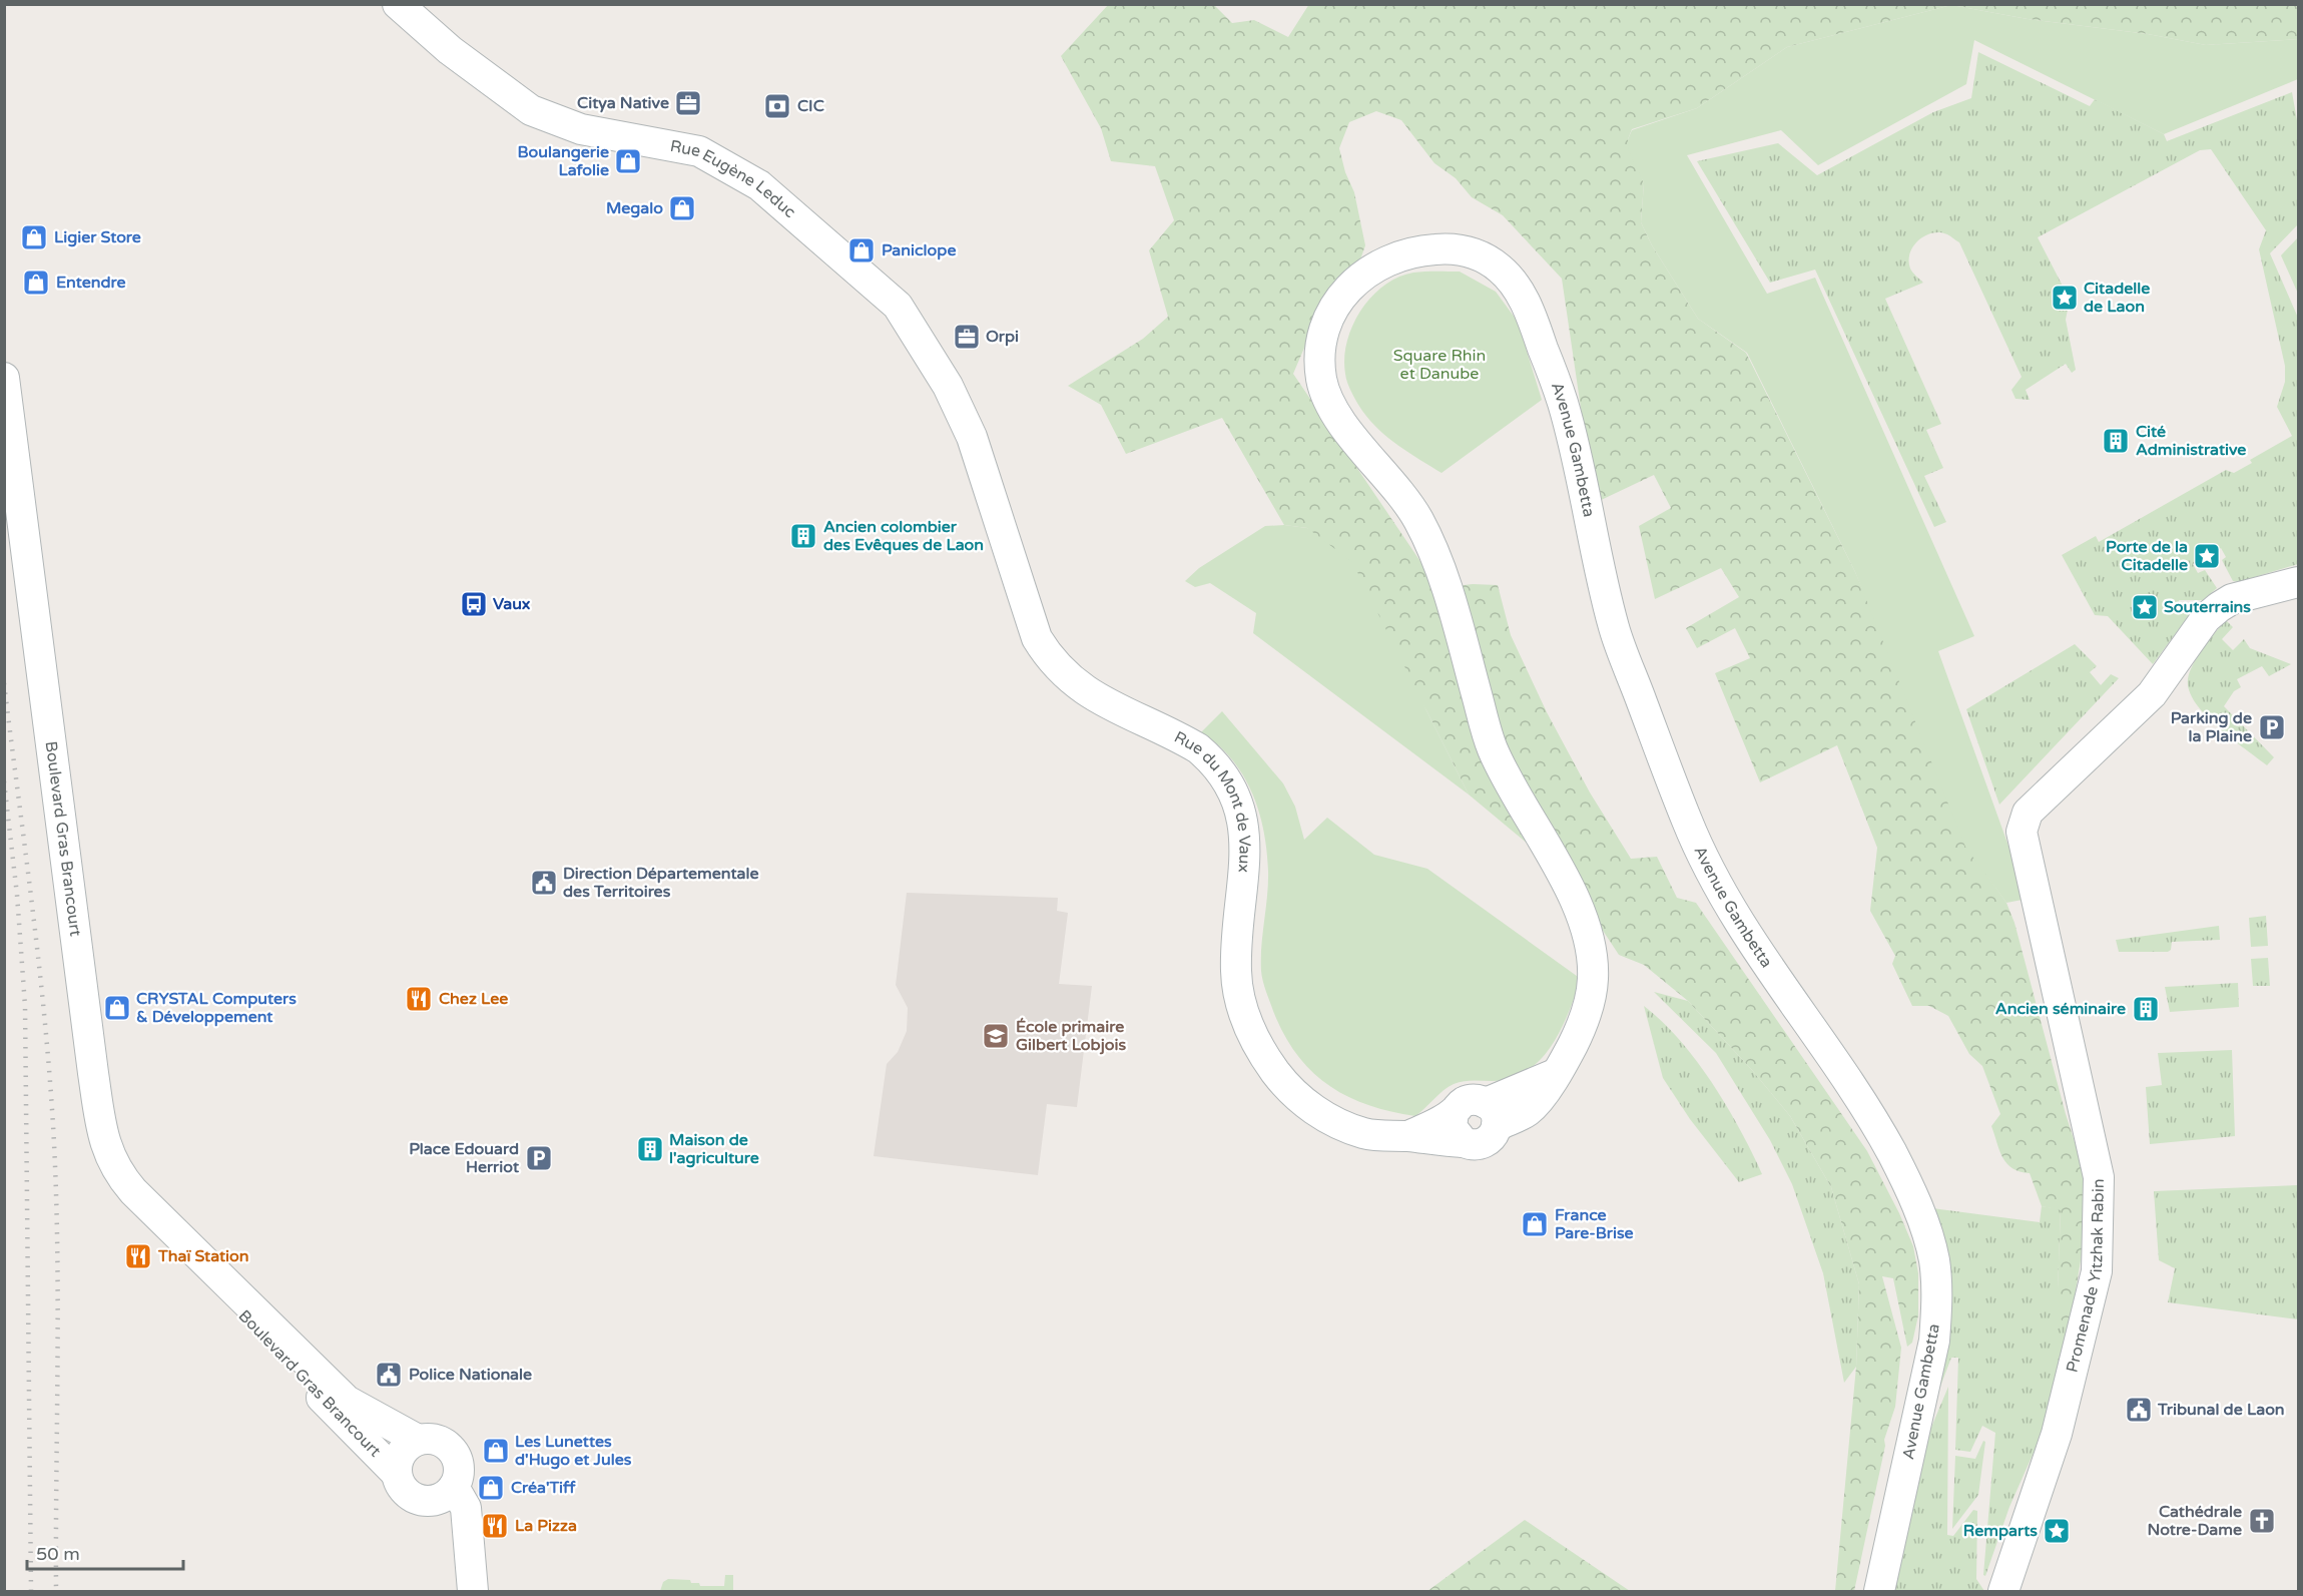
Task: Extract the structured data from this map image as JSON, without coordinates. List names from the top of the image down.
{
  "streets": {
    "main road": [
      "Rue Eugène Leduc",
      "Avenue Gambetta",
      "Rue du Mont de Vaux",
      "Boulevard Gras Brancourt",
      "Promenade Yitzhak Rabin"
    ]
  },
  "crossings": [
    ["Rue Eugène Leduc", "Rue du Mont de Vaux"],
    ["Avenue Gambetta", "Rue du Mont de Vaux"]
  ],
  "parks": ["Square Rhin et Danube"],
  "places": {
    "office": ["Citya Native", "Orpi"],
    "bank": ["CIC"],
    "shop": [
      "Boulangerie Lafolie",
      "Megalo",
      "Ligier Store",
      "Paniclope",
      "Entendre",
      "CRYSTAL Computers & Développement",
      "France Pare-Brise",
      "Les Lunettes d'Hugo et Jules",
      "Créa'Tiff"
    ],
    "place": [
      "Citadelle de Laon",
      "Porte de la Citadelle",
      "Souterrains",
      "Remparts"
    ],
    "building": [
      "Cité Administrative",
      "Ancien colombier des Evêques de Laon",
      "Ancien séminaire",
      "Maison de l'agriculture"
    ],
    "bus stop": ["Vaux"],
    "parking": ["Parking de la Plaine", "Place Edouard Herriot"],
    "public building": ["Direction Départementale des Territoires", "Police Nationale", "Tribunal de Laon"],
    "restaurant": ["Chez Lee", "Thaï Station", "La Pizza"],
    "school or university": ["École primaire Gilbert Lobjois"],
    "church": ["Cathédrale Notre-Dame"]
  },
  "scale_bar": "50 m"
}
